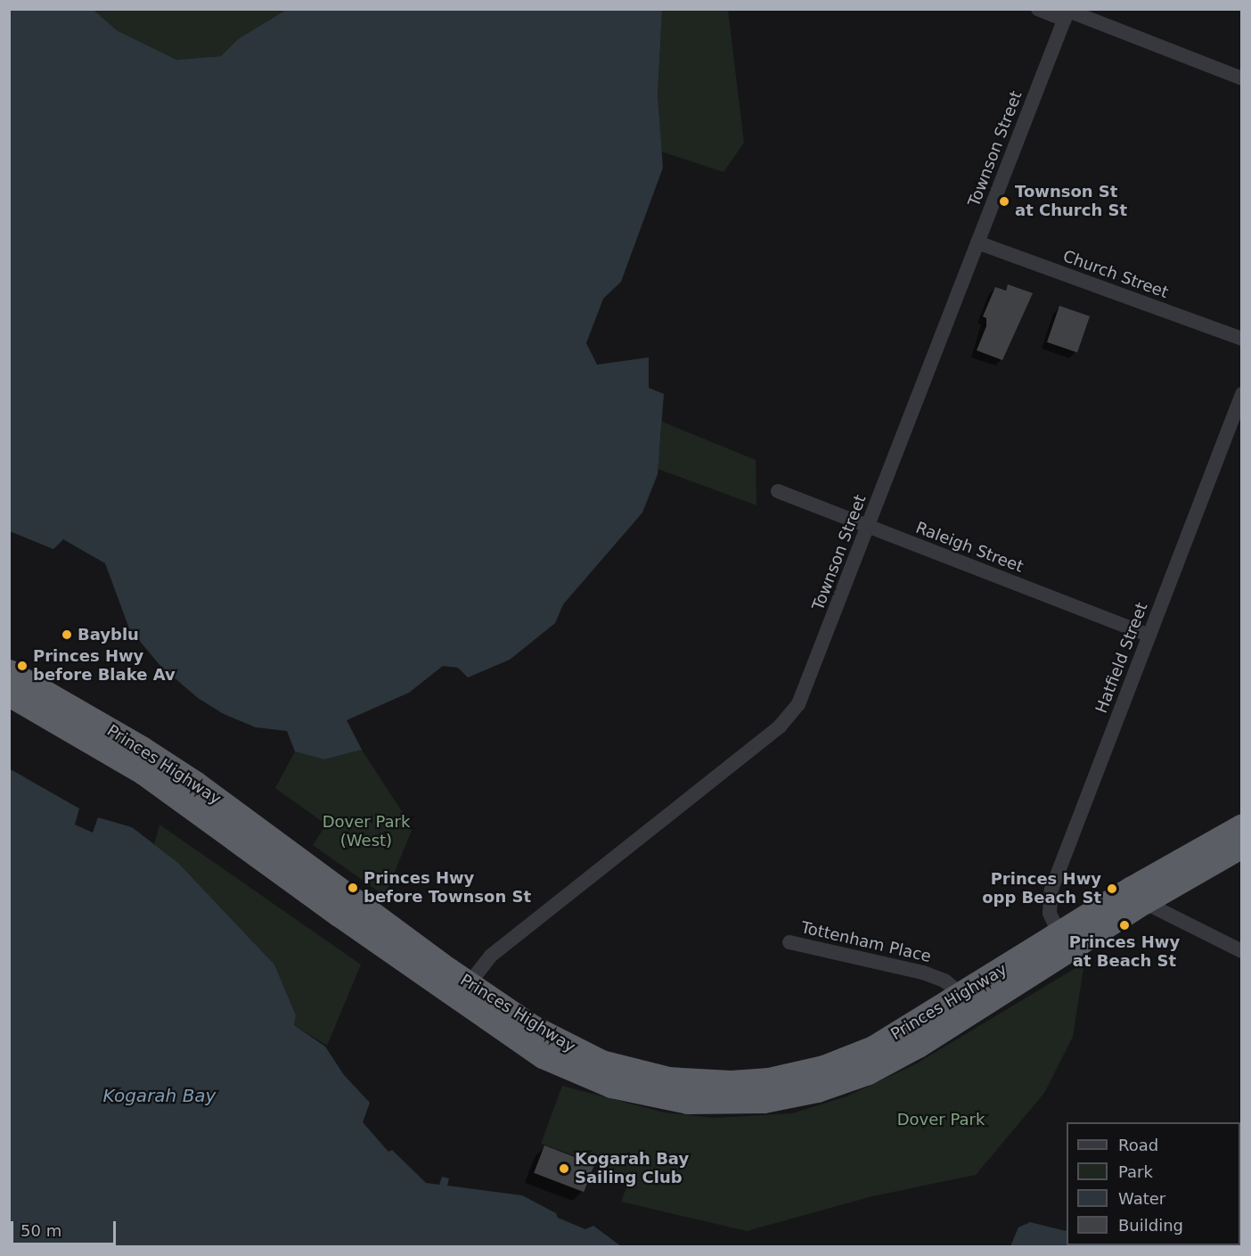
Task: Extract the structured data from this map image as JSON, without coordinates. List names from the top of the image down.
{
  "streets": {
    "highway": ["Princes Highway"],
    "street": [
      "Townson Street",
      "Church Street",
      "Raleigh Street",
      "Hatfield Street",
      "Tottenham Place"
    ]
  },
  "crossings": [
    ["Townson Street", "Church Street"],
    ["Townson Street", "Raleigh Street"],
    ["Townson Street", "Princes Highway"],
    ["Raleigh Street", "Hatfield Street"],
    ["Hatfield Street", "Princes Highway"],
    ["Princes Highway", "Tottenham Place"]
  ],
  "water": ["Kogarah Bay"],
  "parks": ["Dover Park (West)", "Dover Park"],
  "places": [
    "Townson St at Church St",
    "Bayblu",
    "Princes Hwy before Blake Av",
    "Princes Hwy before Townson St",
    "Princes Hwy opp Beach St",
    "Princes Hwy at Beach St",
    "Kogarah Bay Sailing Club"
  ],
  "legend": [
    "Road",
    "Park",
    "Water",
    "Building"
  ],
  "scale_bar": "50 m"
}
